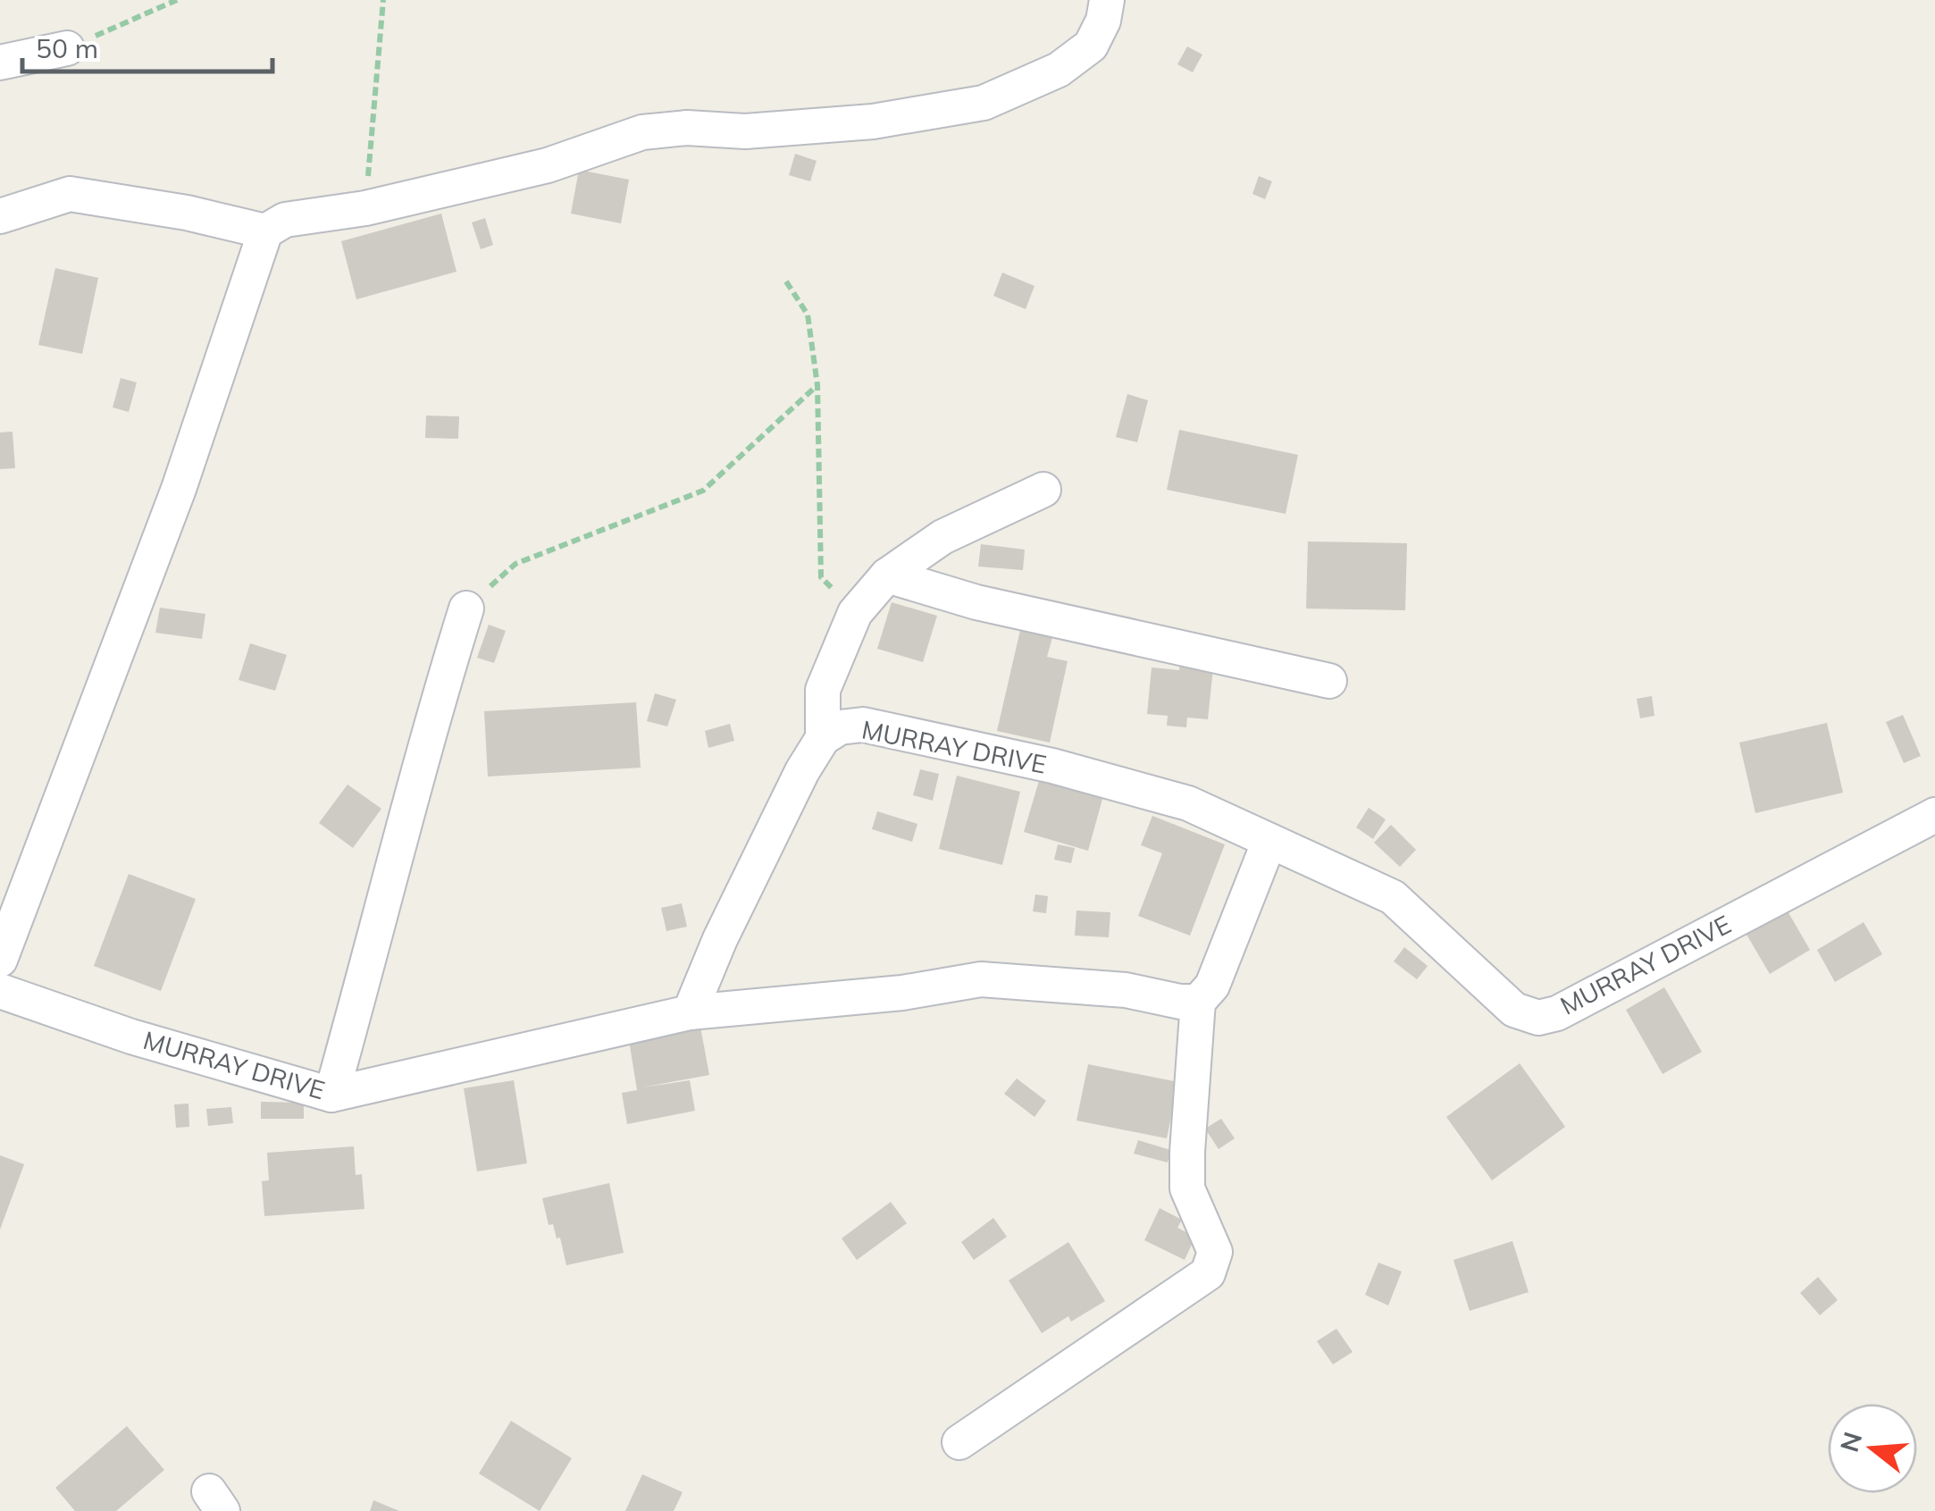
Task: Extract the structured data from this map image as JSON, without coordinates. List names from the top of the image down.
{
  "streets": {
    "street": ["MURRAY DRIVE"]
  },
  "scale_bar": "50 m",
  "north": "left"
}
